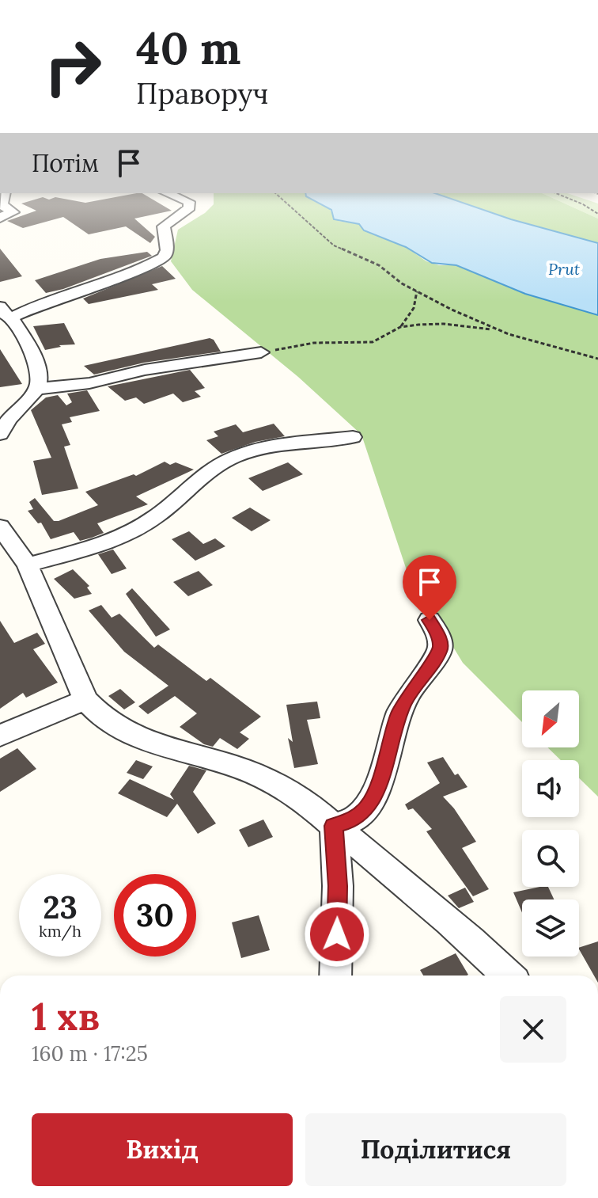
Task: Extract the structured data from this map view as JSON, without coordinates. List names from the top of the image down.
{
  "water": ["Prut"],
  "north": "bottom left",
  "page": {
    "turn": ["40 m", "Праворуч"],
    "then": "Потім",
    "speed": "23 km/h",
    "limit": "30",
    "heading": ["1 хв", "160 m · 17:25"],
    "buttons": ["Вихід", "Поділитися"]
  }
}
